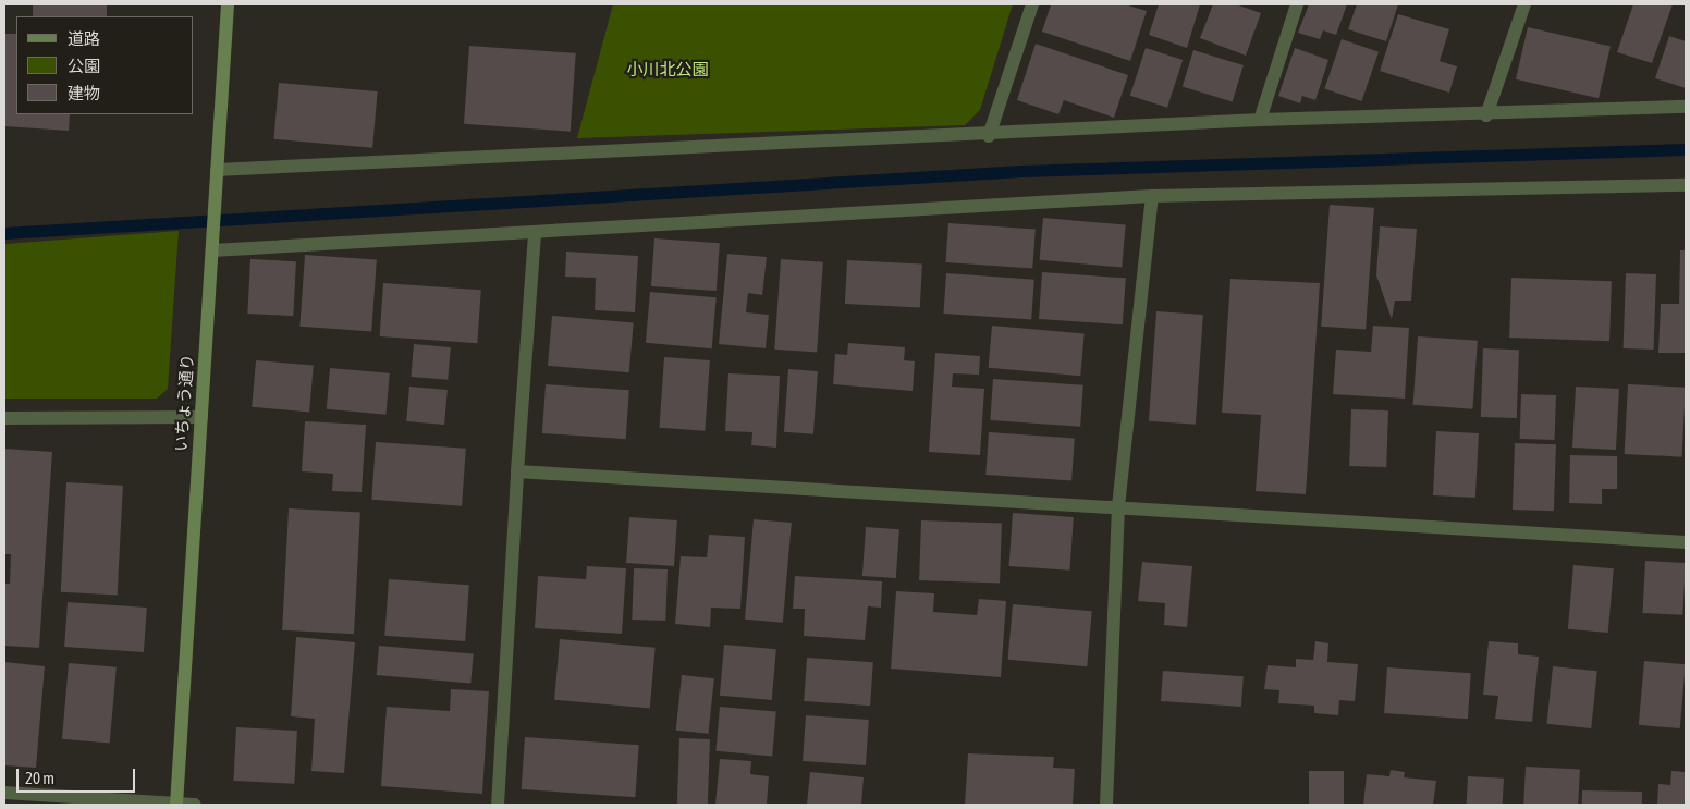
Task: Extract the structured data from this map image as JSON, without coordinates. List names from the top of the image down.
{
  "streets": {
    "street": ["いちょう通り"]
  },
  "parks": ["小川北公園"],
  "legend": ["道路", "公園", "建物"],
  "scale_bar": "20 m"
}
